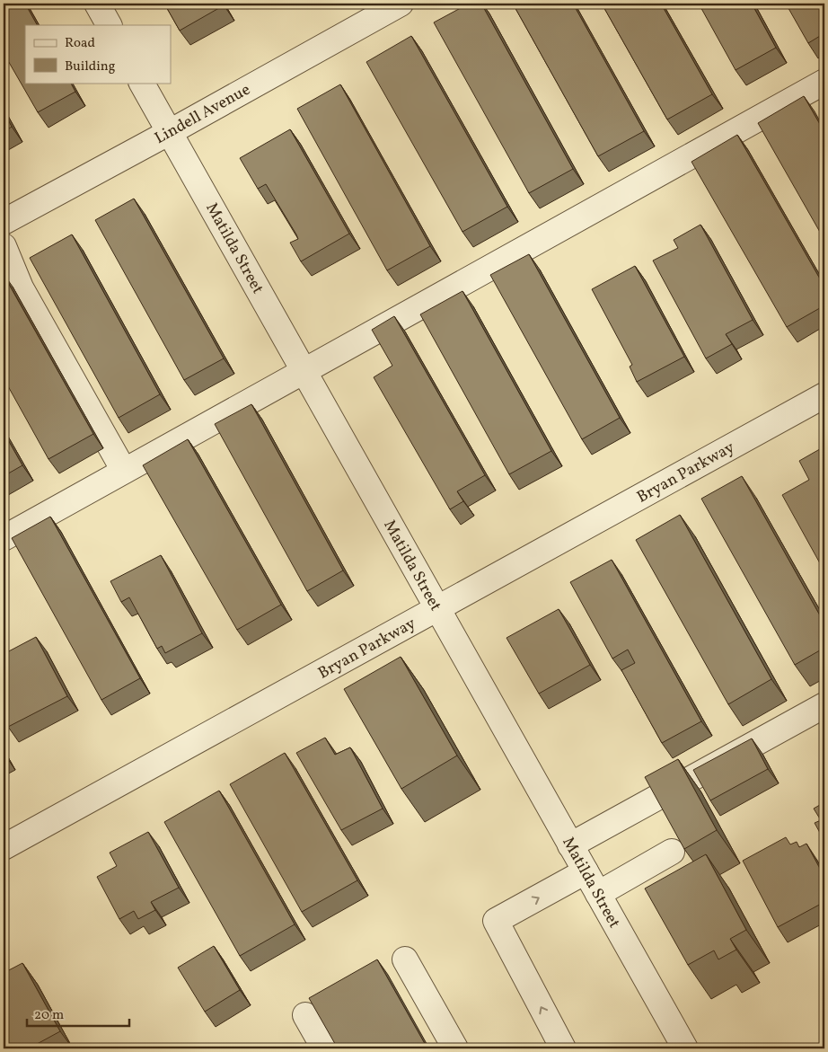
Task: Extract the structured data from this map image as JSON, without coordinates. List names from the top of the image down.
{
  "streets": {
    "street": ["Lindell Avenue", "Matilda Street", "Bryan Parkway"]
  },
  "crossings": [
    ["Lindell Avenue", "Matilda Street"],
    ["Matilda Street", "Bryan Parkway"]
  ],
  "legend": ["Road", "Building"],
  "scale_bar": "20 m"
}
